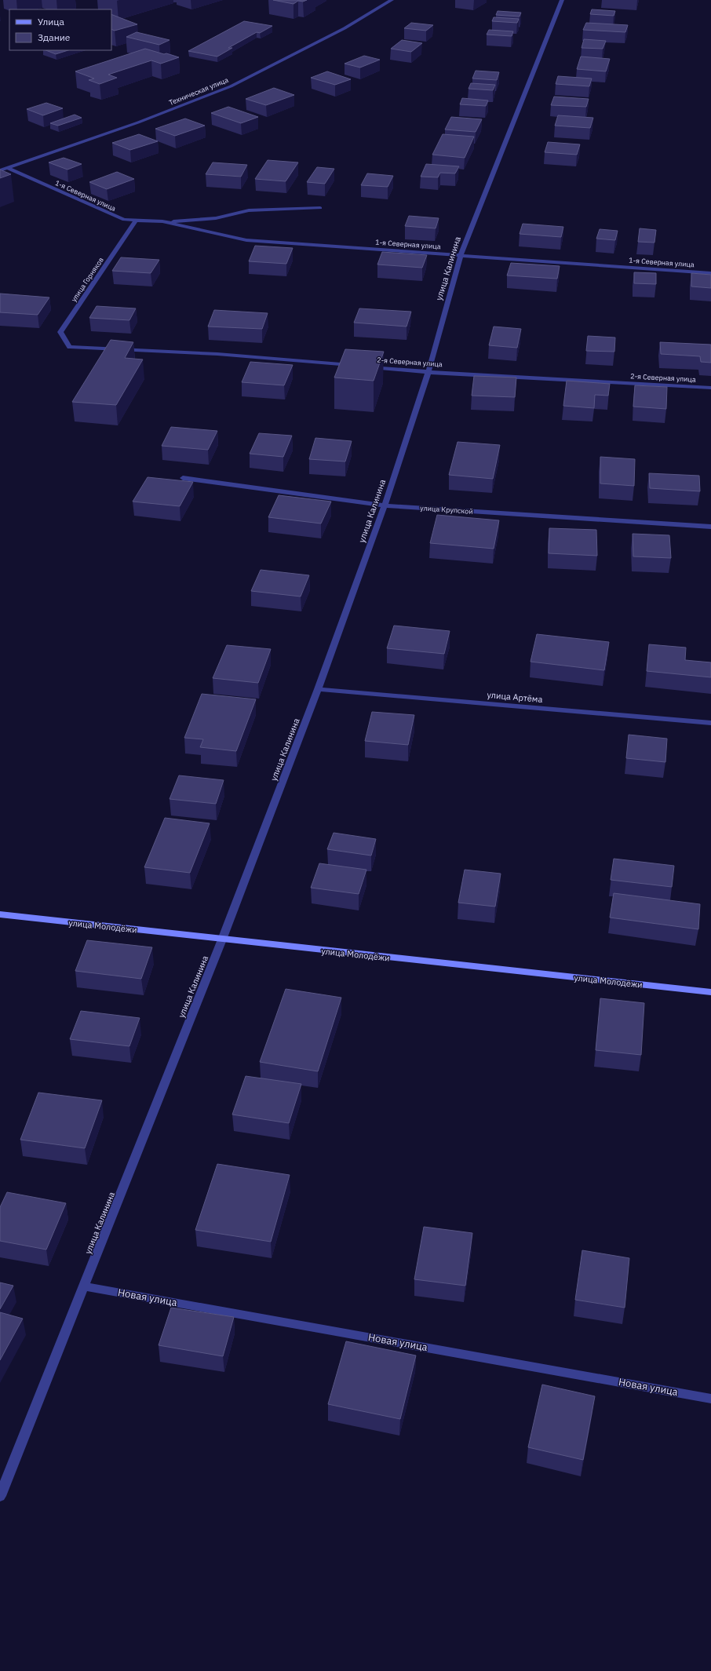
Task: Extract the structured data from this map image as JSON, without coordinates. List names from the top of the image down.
{
  "streets": {
    "main road": ["улица Молодёжи"],
    "street": [
      "Техническая улица",
      "1-я Северная улица",
      "улица Калинина",
      "улица Горняков",
      "2-я Северная улица",
      "улица Крупской",
      "улица Артёма",
      "Новая улица"
    ]
  },
  "crossings": [
    ["Техническая улица", "1-я Северная улица"],
    ["1-я Северная улица", "улица Калинина"],
    ["1-я Северная улица", "улица Горняков"],
    ["улица Калинина", "2-я Северная улица"],
    ["улица Калинина", "улица Крупской"],
    ["улица Калинина", "улица Артёма"],
    ["улица Калинина", "улица Молодёжи"],
    ["улица Калинина", "Новая улица"]
  ],
  "legend": ["Улица", "Здание"]
}
